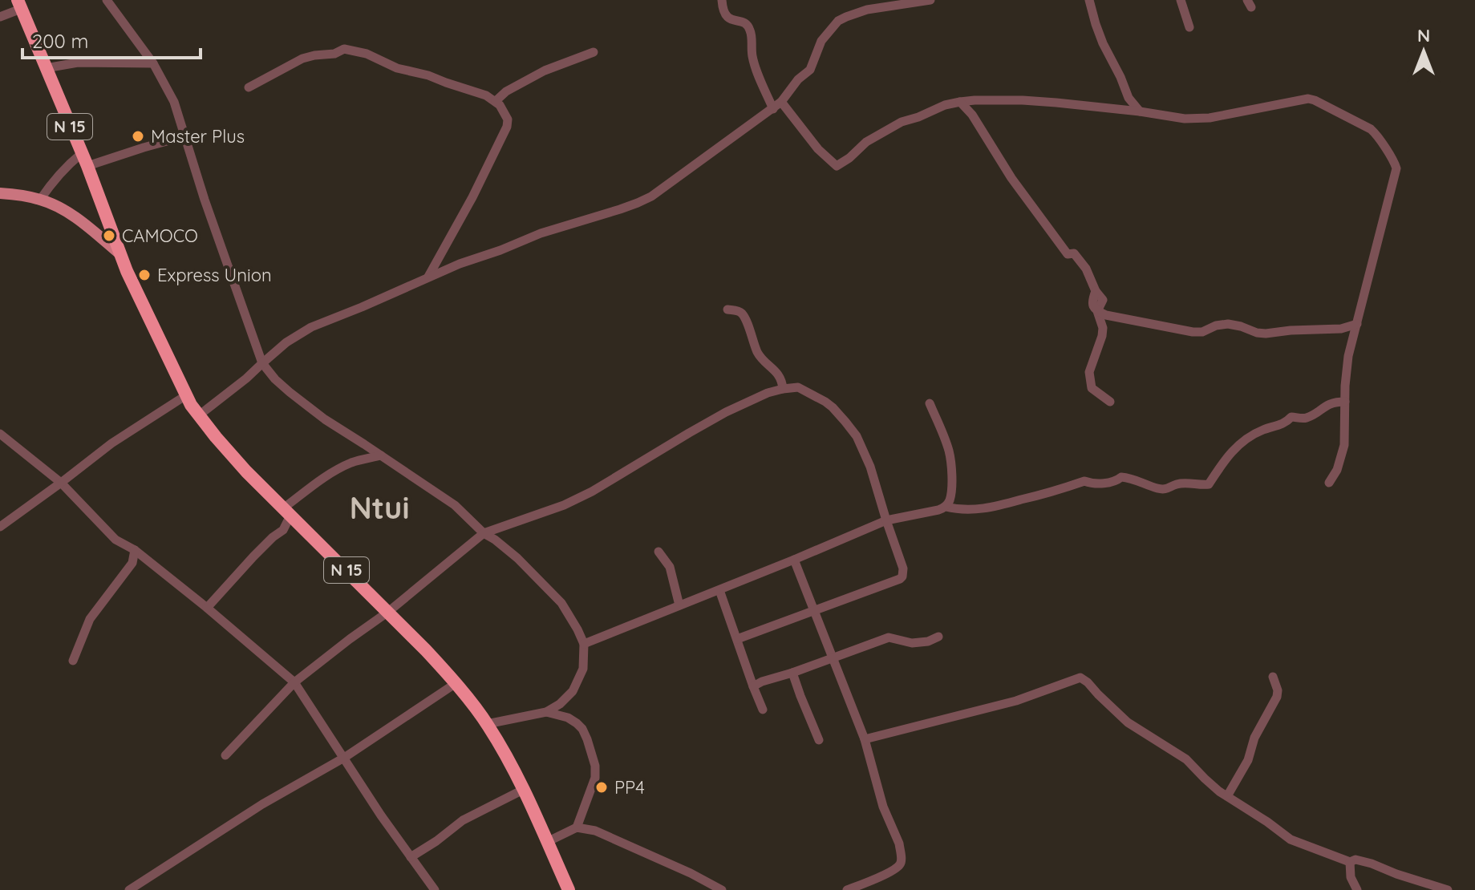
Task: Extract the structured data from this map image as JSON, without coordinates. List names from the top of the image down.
{
  "streets": {
    "highway": ["N 15"]
  },
  "districts": ["Ntui"],
  "places": [
    "Master Plus",
    "CAMOCO",
    "Express Union",
    "PP4"
  ],
  "scale_bar": "200 m",
  "north": "top"
}
